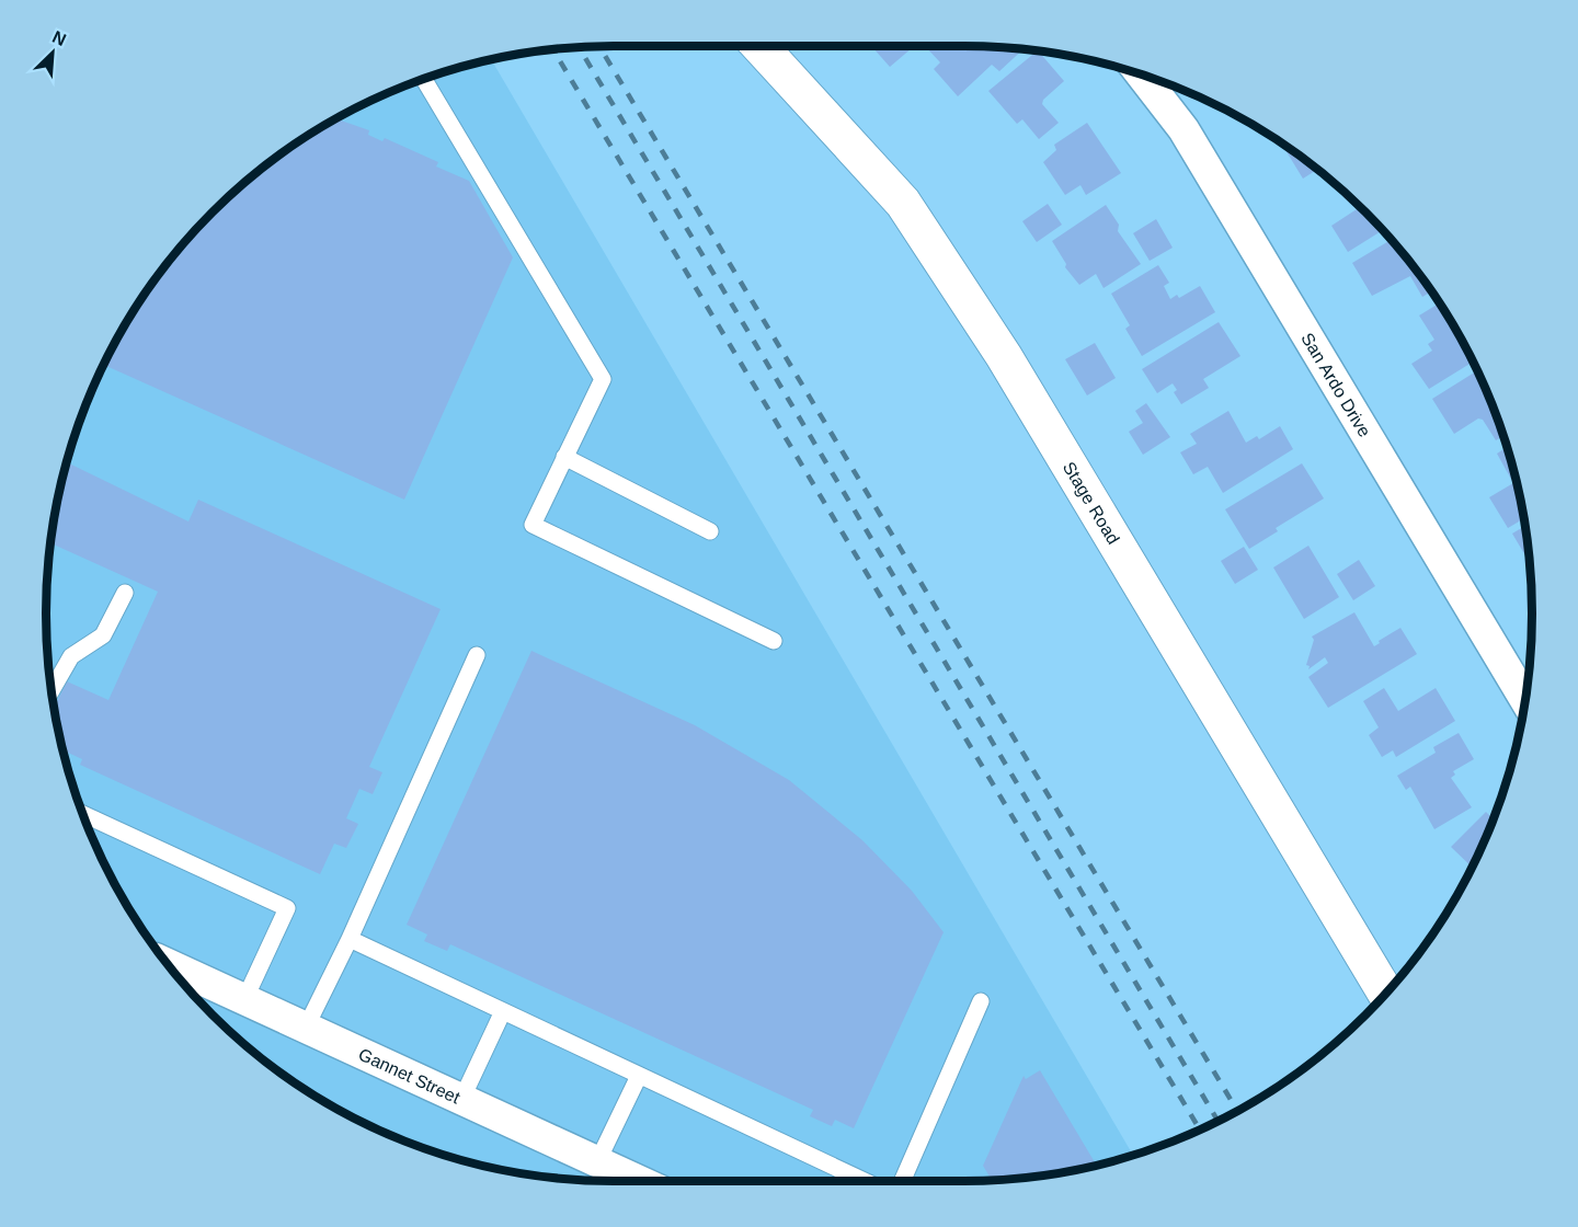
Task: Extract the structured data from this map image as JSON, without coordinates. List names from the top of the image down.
{
  "streets": {
    "main road": ["Stage Road"],
    "street": ["San Ardo Drive", "Gannet Street"]
  },
  "north": "top right"
}
